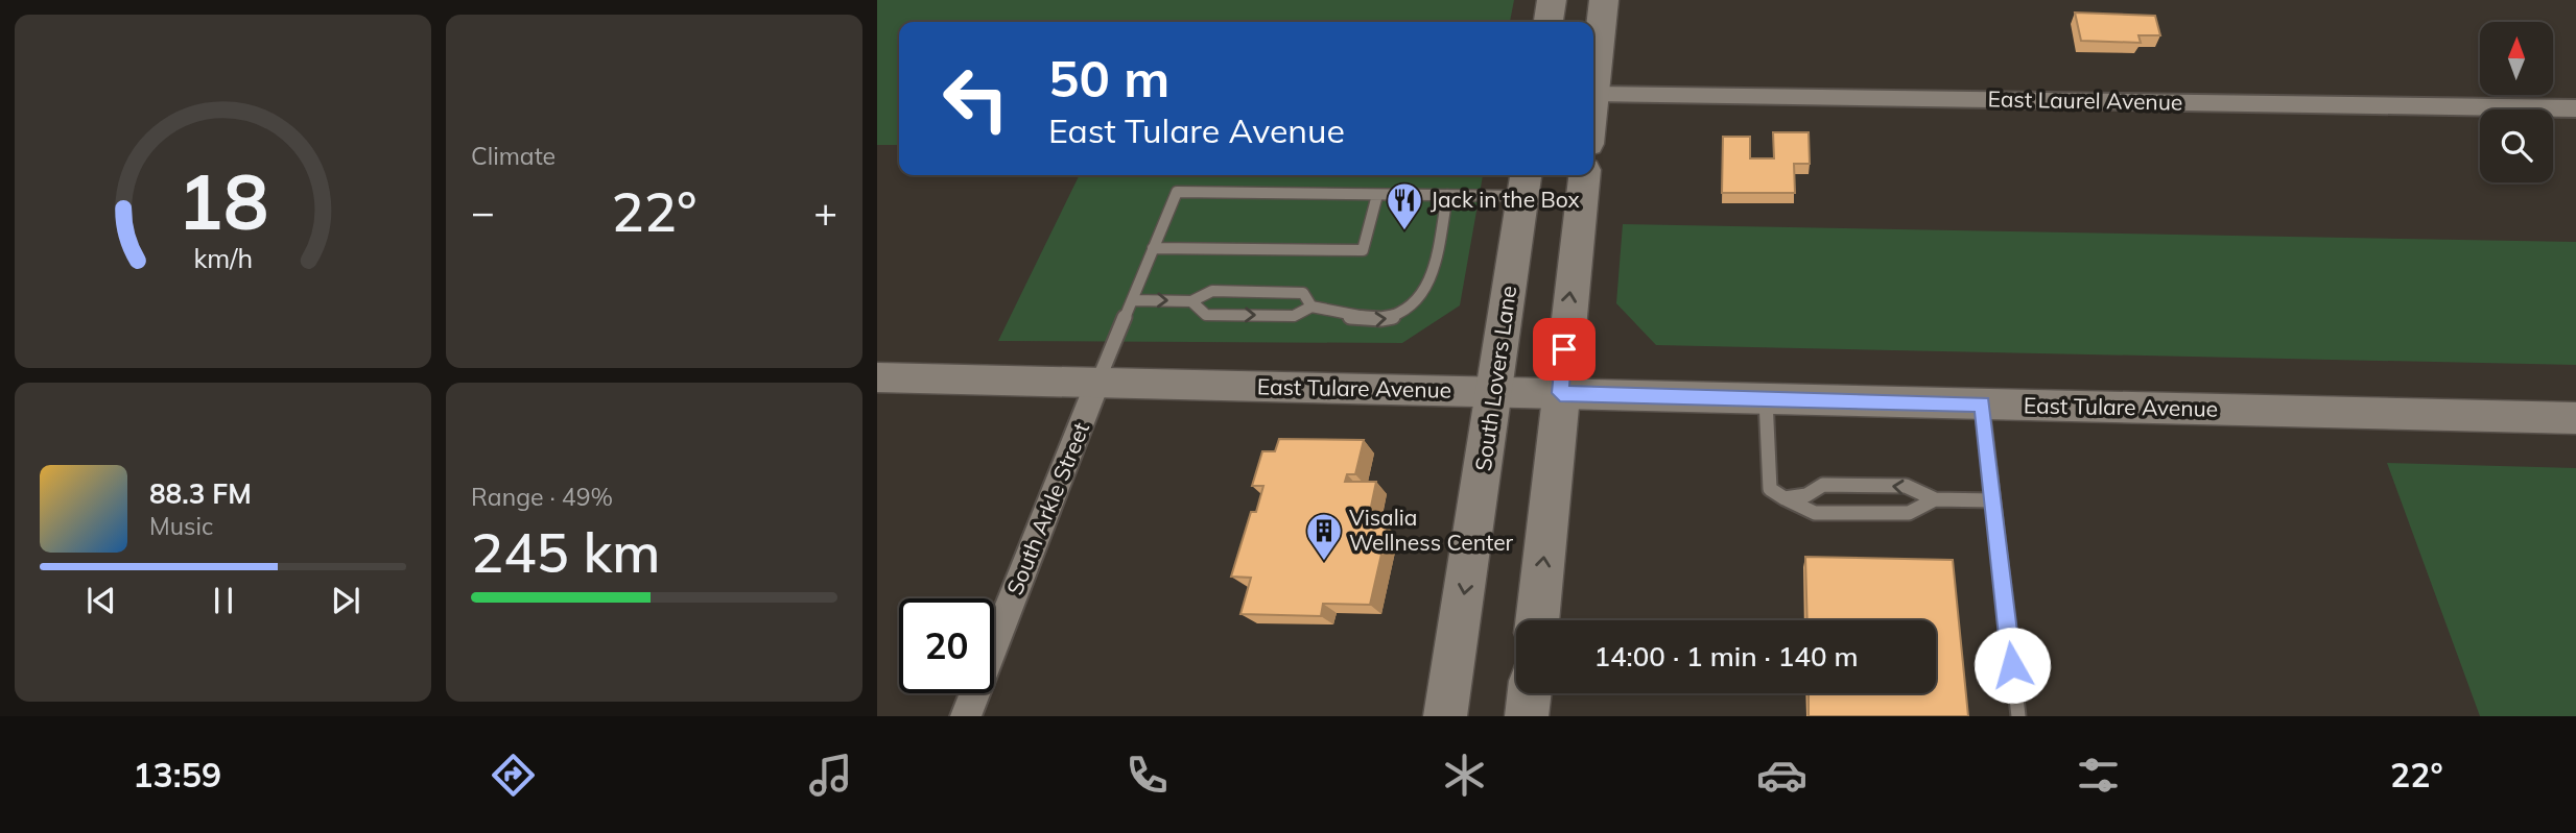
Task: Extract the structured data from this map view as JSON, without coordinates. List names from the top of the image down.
{
  "streets": {
    "main road": ["South Lovers Lane"],
    "street": ["East Laurel Avenue", "East Tulare Avenue", "South Arkle Street"]
  },
  "crossings": [
    ["South Lovers Lane", "East Tulare Avenue"],
    ["East Tulare Avenue", "South Arkle Street"]
  ],
  "places": {
    "restaurant": ["Jack in the Box"],
    "building": ["Visalia Wellness Center"]
  },
  "north": "top",
  "page": {
    "tile": [
      "Climate",
      ["Range · 49%", "245 km"]
    ],
    "turn": ["50 m", "East Tulare Avenue"],
    "heat": ["−", "22°", "+"],
    "song": ["88.3 FM", "Music"],
    "limit": "20",
    "trip": "14:00 · 1 min · 140 m",
    "tabs": ["13:59", "22°"],
    "gauge": ["18", "km/h"]
  }
}
